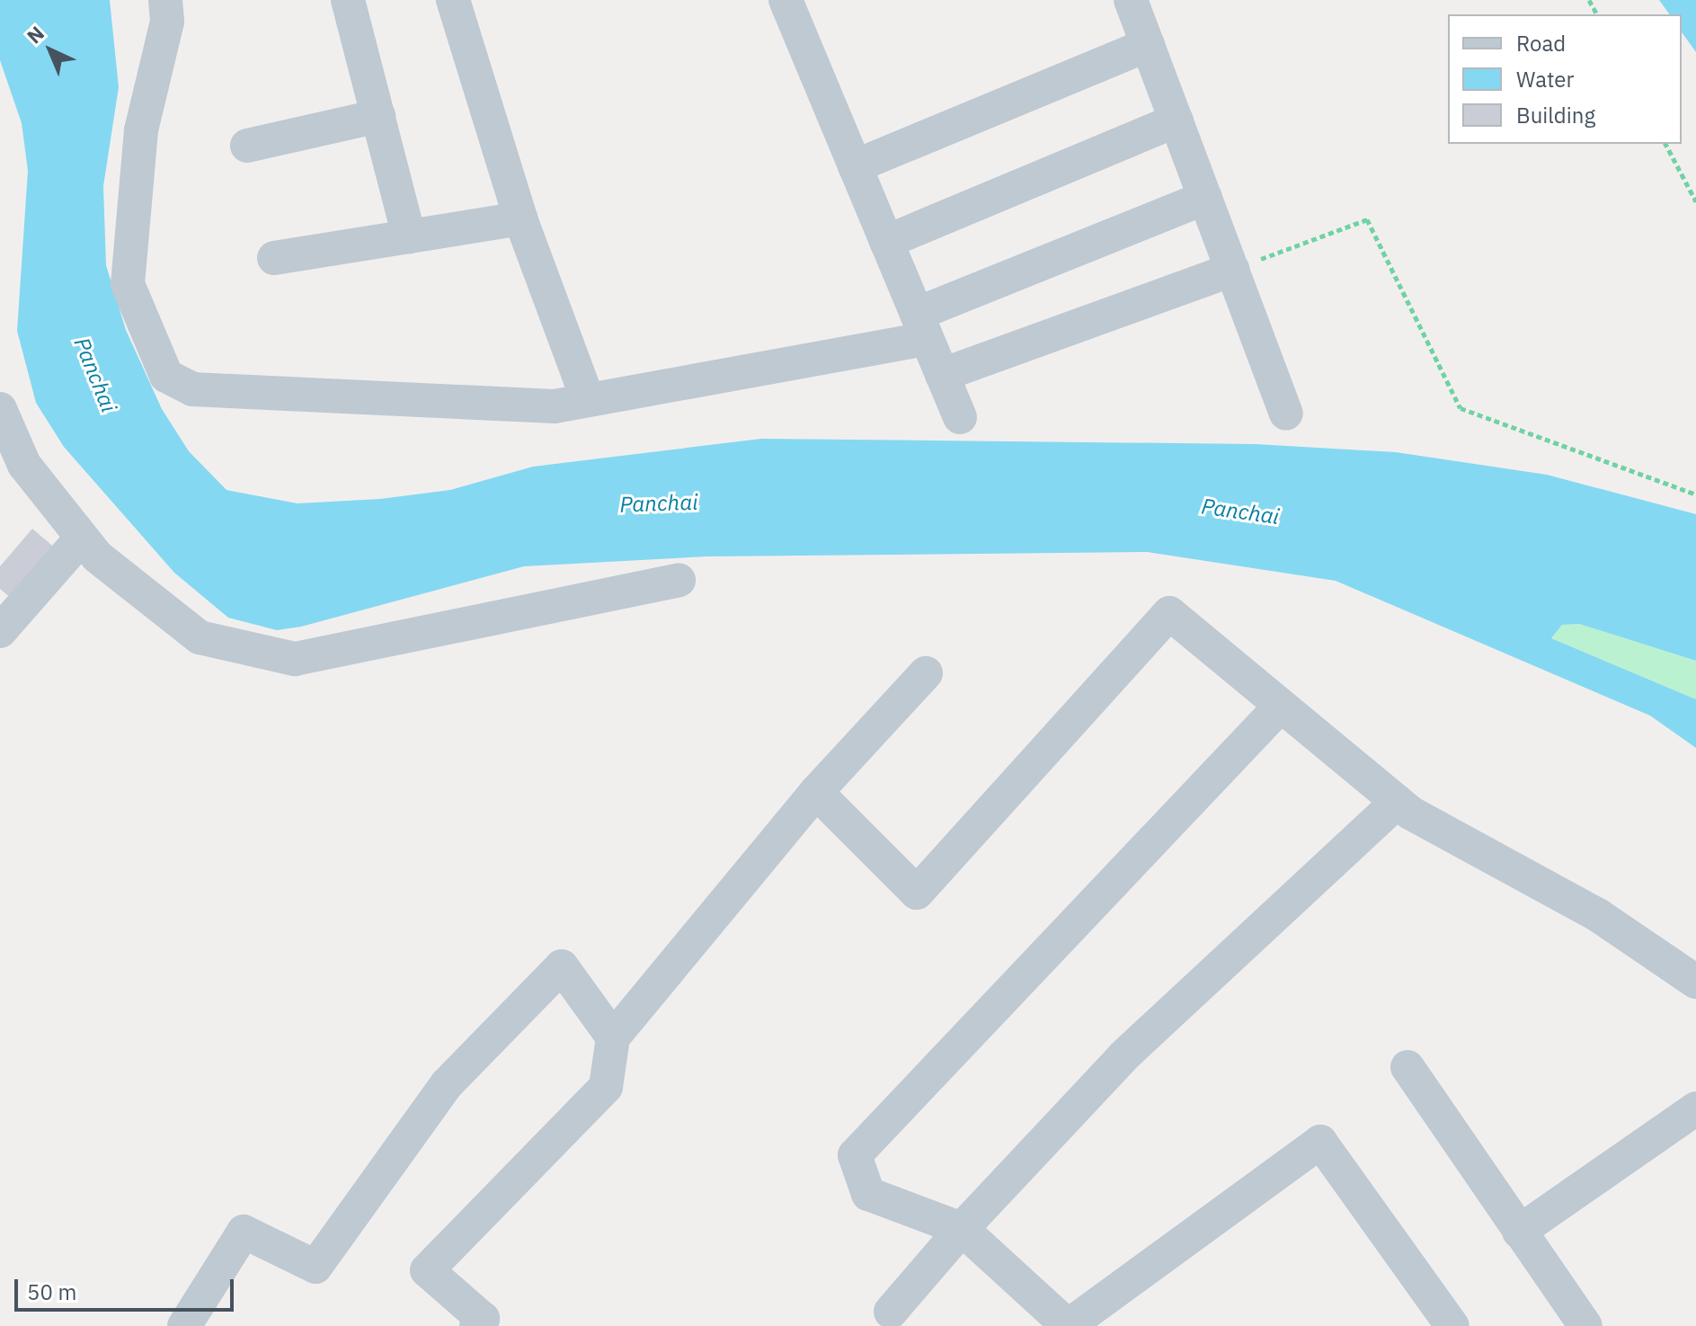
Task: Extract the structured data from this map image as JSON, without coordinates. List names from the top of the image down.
{
  "water": ["Panchai"],
  "legend": ["Road", "Water", "Building"],
  "scale_bar": "50 m",
  "north": "top left"
}
